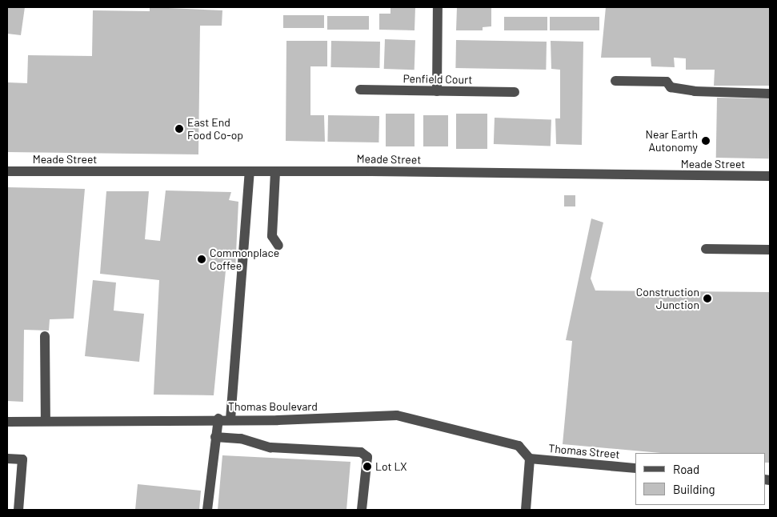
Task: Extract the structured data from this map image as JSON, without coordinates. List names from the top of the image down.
{
  "streets": {
    "street": [
      "Penfield Court",
      "Meade Street",
      "Thomas Boulevard",
      "Thomas Street"
    ]
  },
  "crossings": [
    ["Thomas Boulevard", "Thomas Street"]
  ],
  "places": [
    "East End Food Co-op",
    "Near Earth Autonomy",
    "Commonplace Coffee",
    "Construction Junction",
    "Lot LX"
  ],
  "legend": ["Road", "Building"]
}
